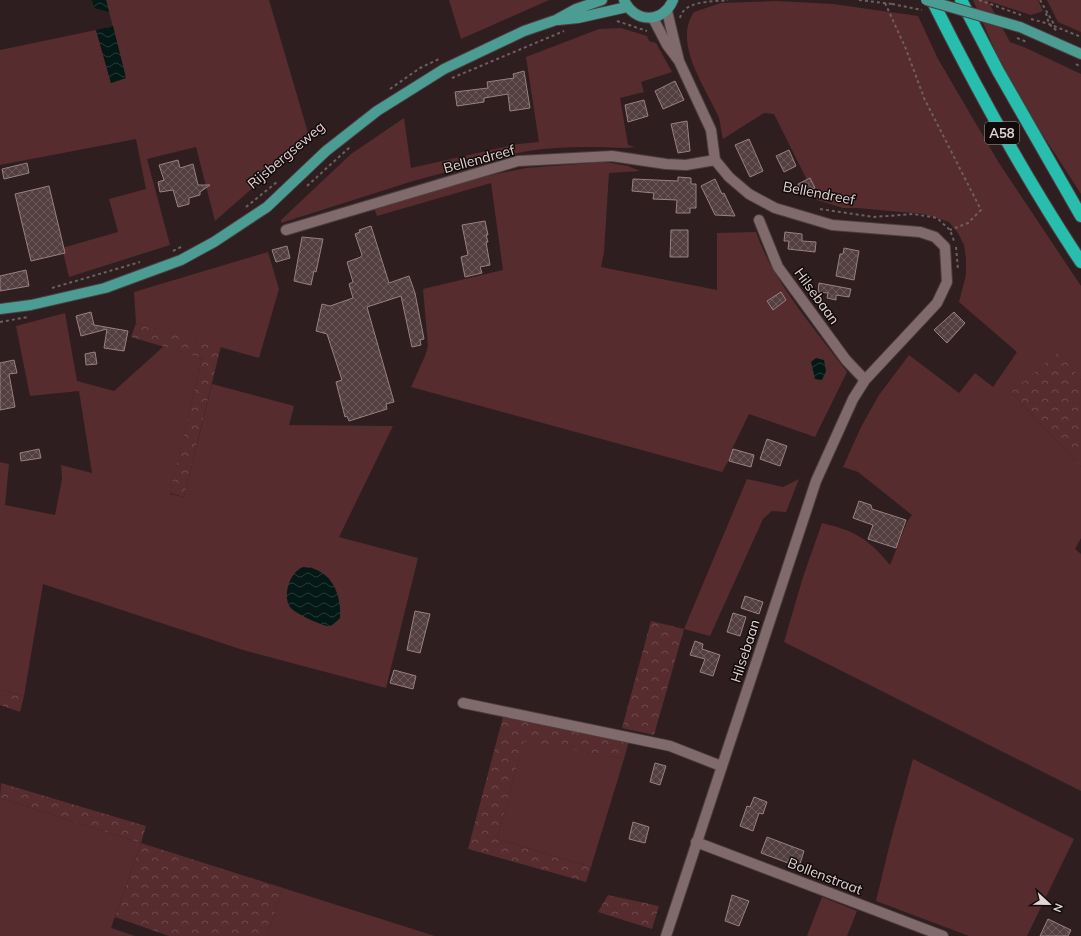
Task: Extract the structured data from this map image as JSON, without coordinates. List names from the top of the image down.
{
  "streets": {
    "highway": ["A58"],
    "main road": ["Rijsbergseweg"],
    "street": ["Bellendreef", "Hilsebaan", "Bollenstraat"]
  },
  "crossings": [
    ["Bellendreef", "Hilsebaan"],
    ["Hilsebaan", "Bollenstraat"]
  ],
  "north": "right"
}
